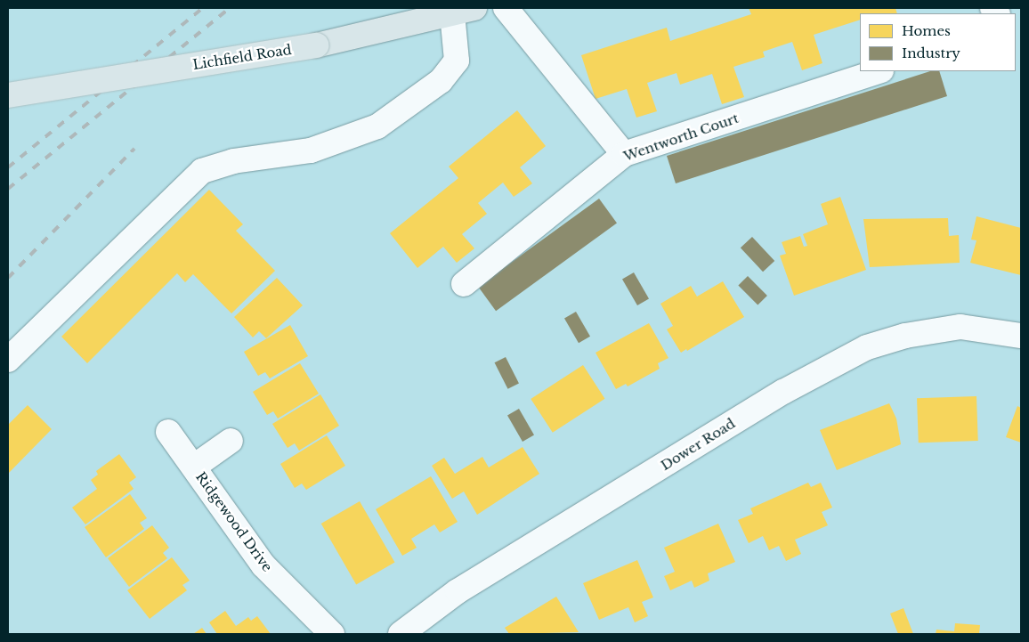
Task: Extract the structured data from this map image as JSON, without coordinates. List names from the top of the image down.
{
  "streets": {
    "main road": ["Lichfield Road"],
    "street": ["Wentworth Court", "Dower Road", "Ridgewood Drive"]
  },
  "legend": ["Homes", "Industry"]
}
